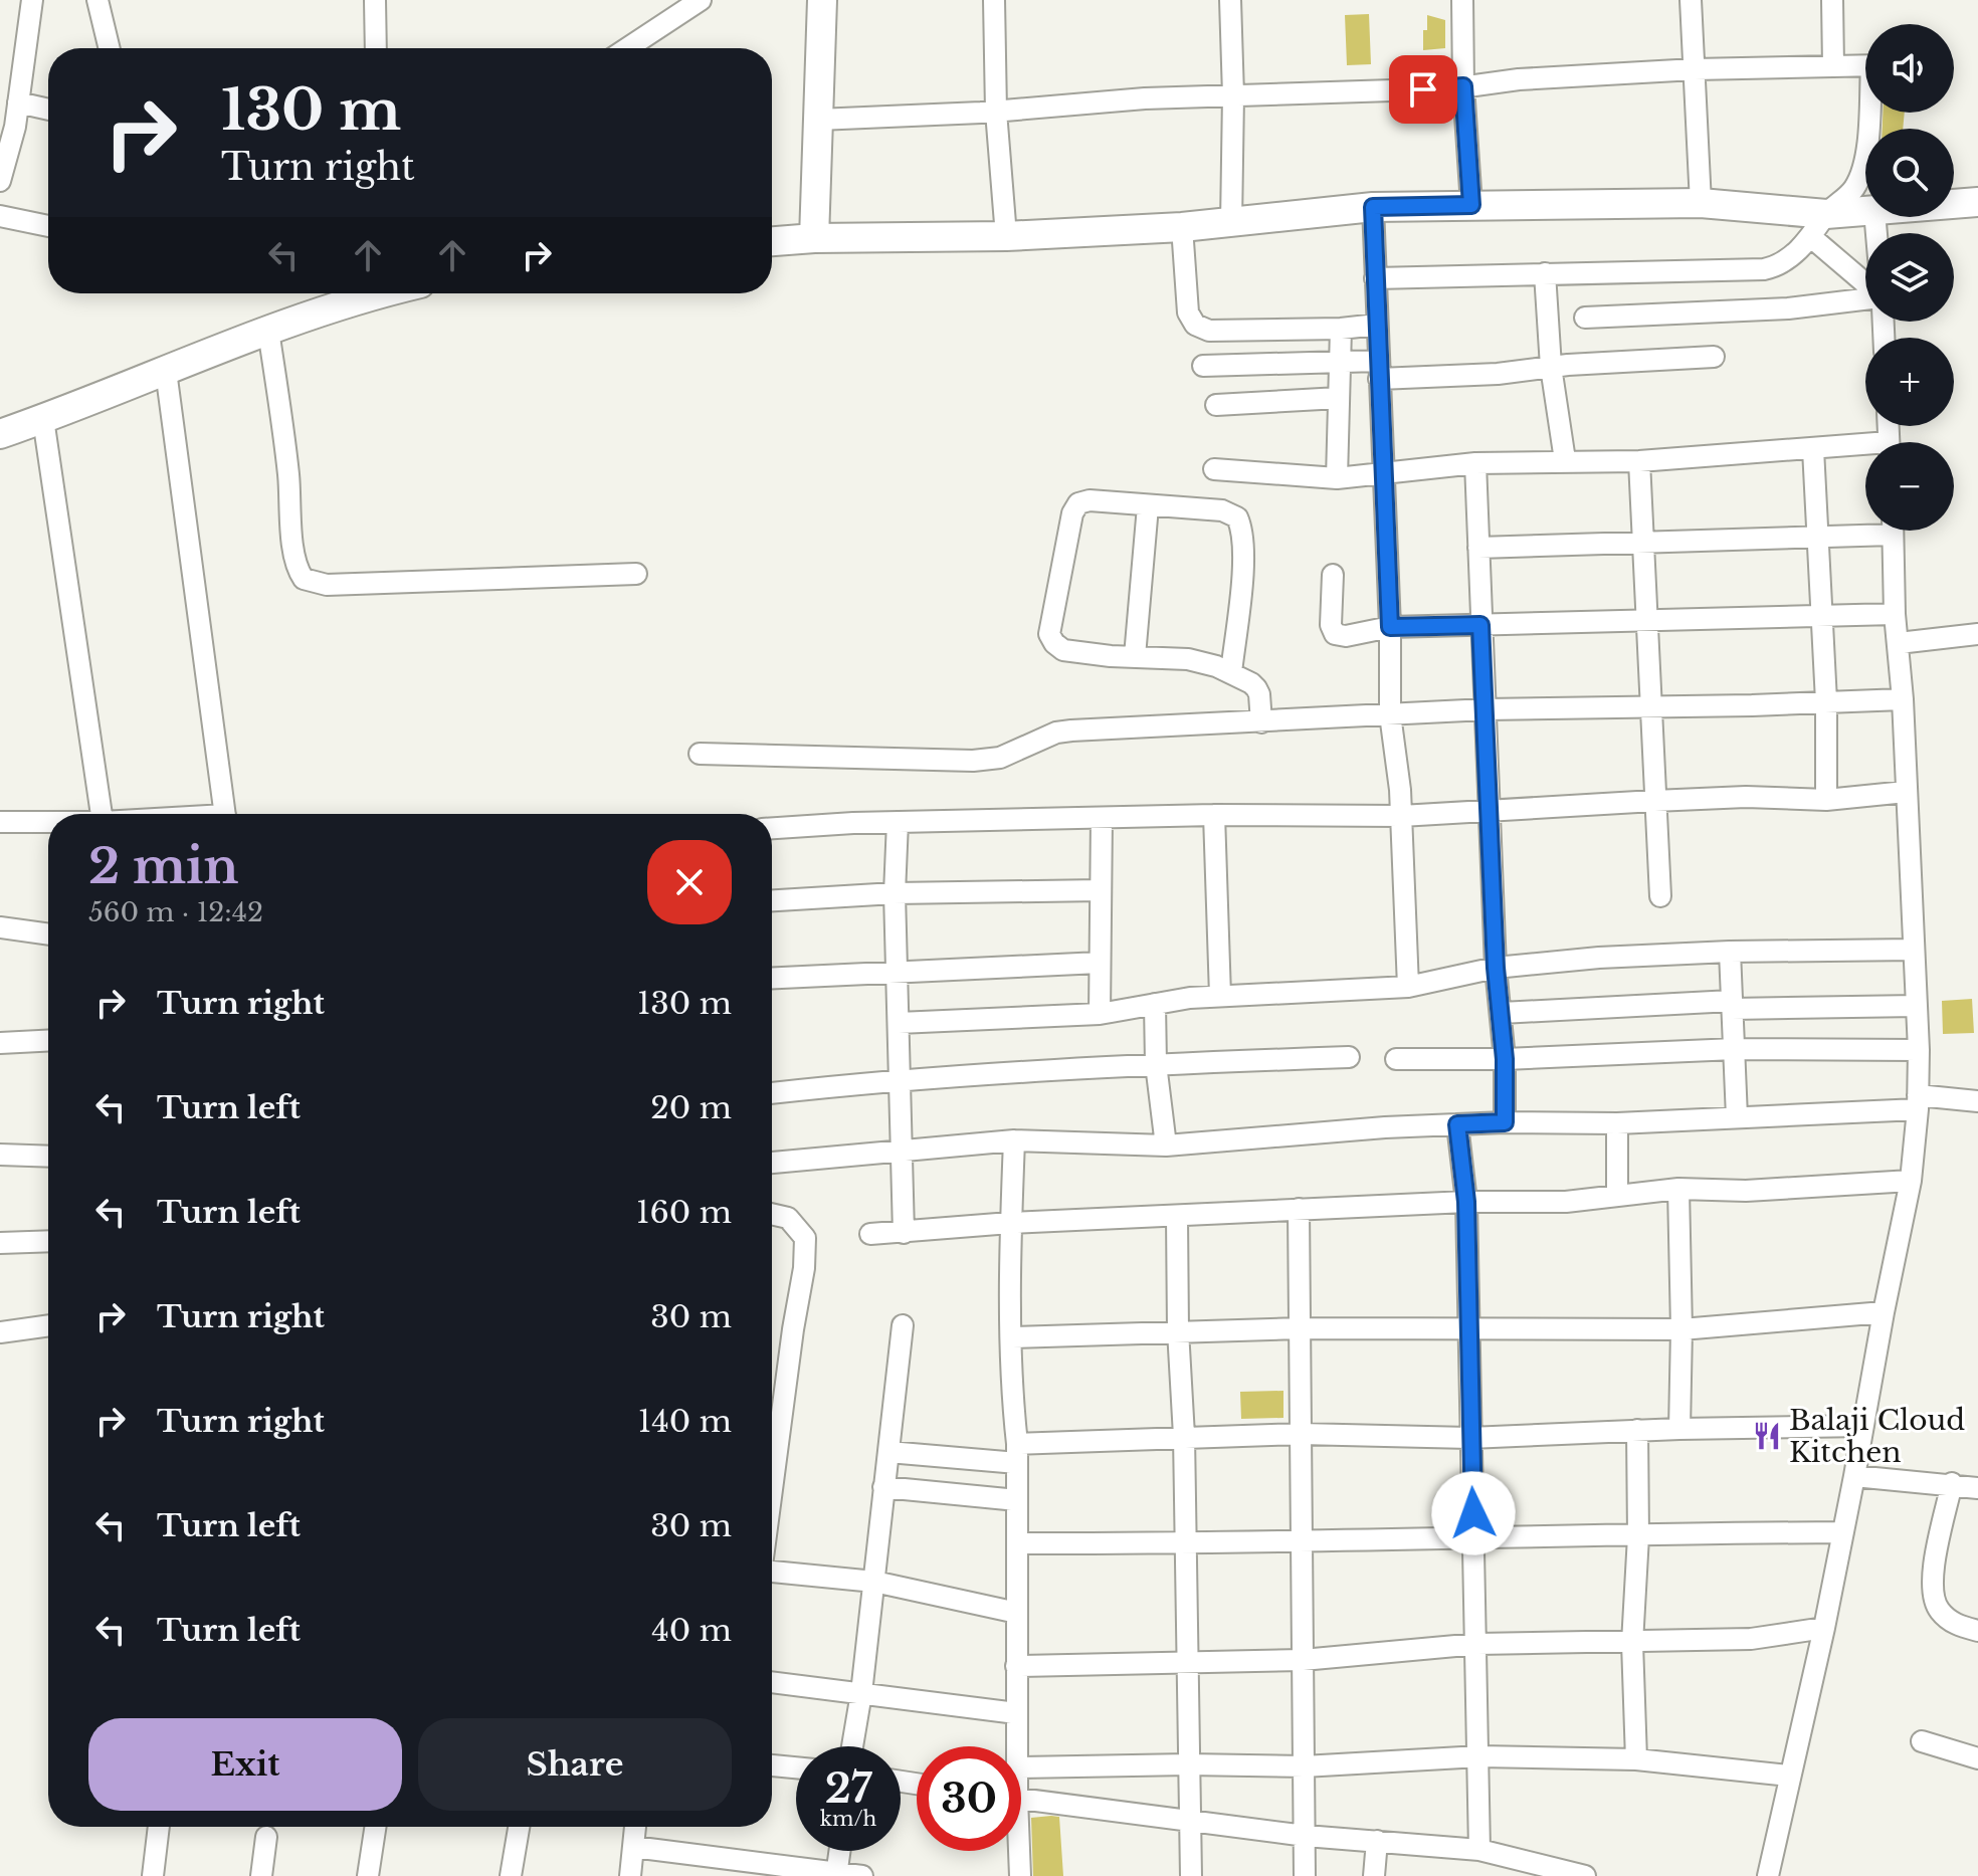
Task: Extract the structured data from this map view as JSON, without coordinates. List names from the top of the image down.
{
  "places": {
    "restaurant": ["Balaji Cloud Kitchen"]
  },
  "page": {
    "map_buttons": ["+", "−"],
    "turn": ["130 m", "Turn right"],
    "heading": ["2 min", "560 m · 12:42"],
    "list": [
      {
        "name": "Turn right",
        "value": "130 m"
      },
      {
        "name": "Turn left",
        "value": "20 m"
      },
      {
        "name": "Turn left",
        "value": "160 m"
      },
      {
        "name": "Turn right",
        "value": "30 m"
      },
      {
        "name": "Turn right",
        "value": "140 m"
      },
      {
        "name": "Turn left",
        "value": "30 m"
      },
      {
        "name": "Turn left",
        "value": "40 m"
      }
    ],
    "buttons": ["Exit", "Share"],
    "speed": "27 km/h",
    "limit": "30"
  }
}
